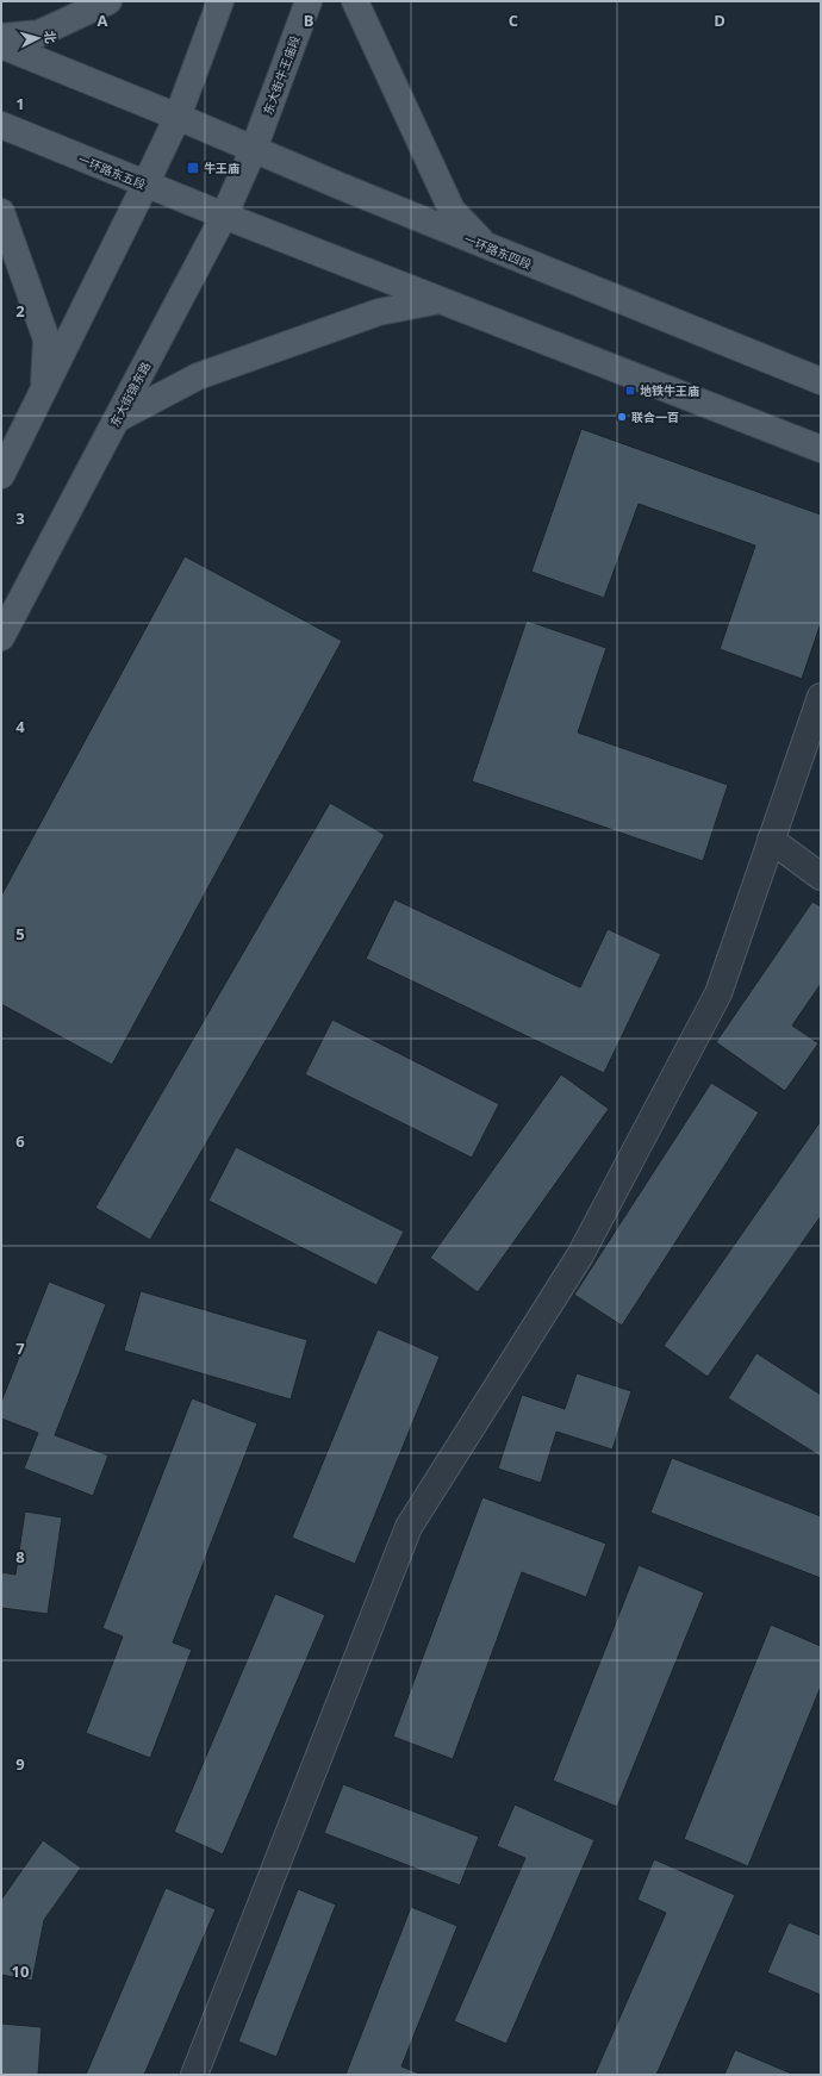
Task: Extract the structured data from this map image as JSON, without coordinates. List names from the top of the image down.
{
  "streets": {
    "main road": [
      "东大街牛王庙段",
      "一环路东五段",
      "一环路东四段",
      "东大街锦东路"
    ]
  },
  "crossings": [
    ["东大街牛王庙段", "一环路东四段"],
    ["东大街牛王庙段", "东大街锦东路"],
    ["一环路东五段", "东大街锦东路"],
    ["一环路东四段", "东大街锦东路"]
  ],
  "places": {
    "transit": ["牛王庙", "地铁牛王庙"],
    "other": ["联合一百"]
  },
  "north": "right",
  "grid": {
    "columns": [
      "A",
      "B",
      "C",
      "D"
    ],
    "rows": [
      "1",
      "2",
      "3",
      "4",
      "5",
      "6",
      "7",
      "8",
      "9",
      "10"
    ]
  }
}
